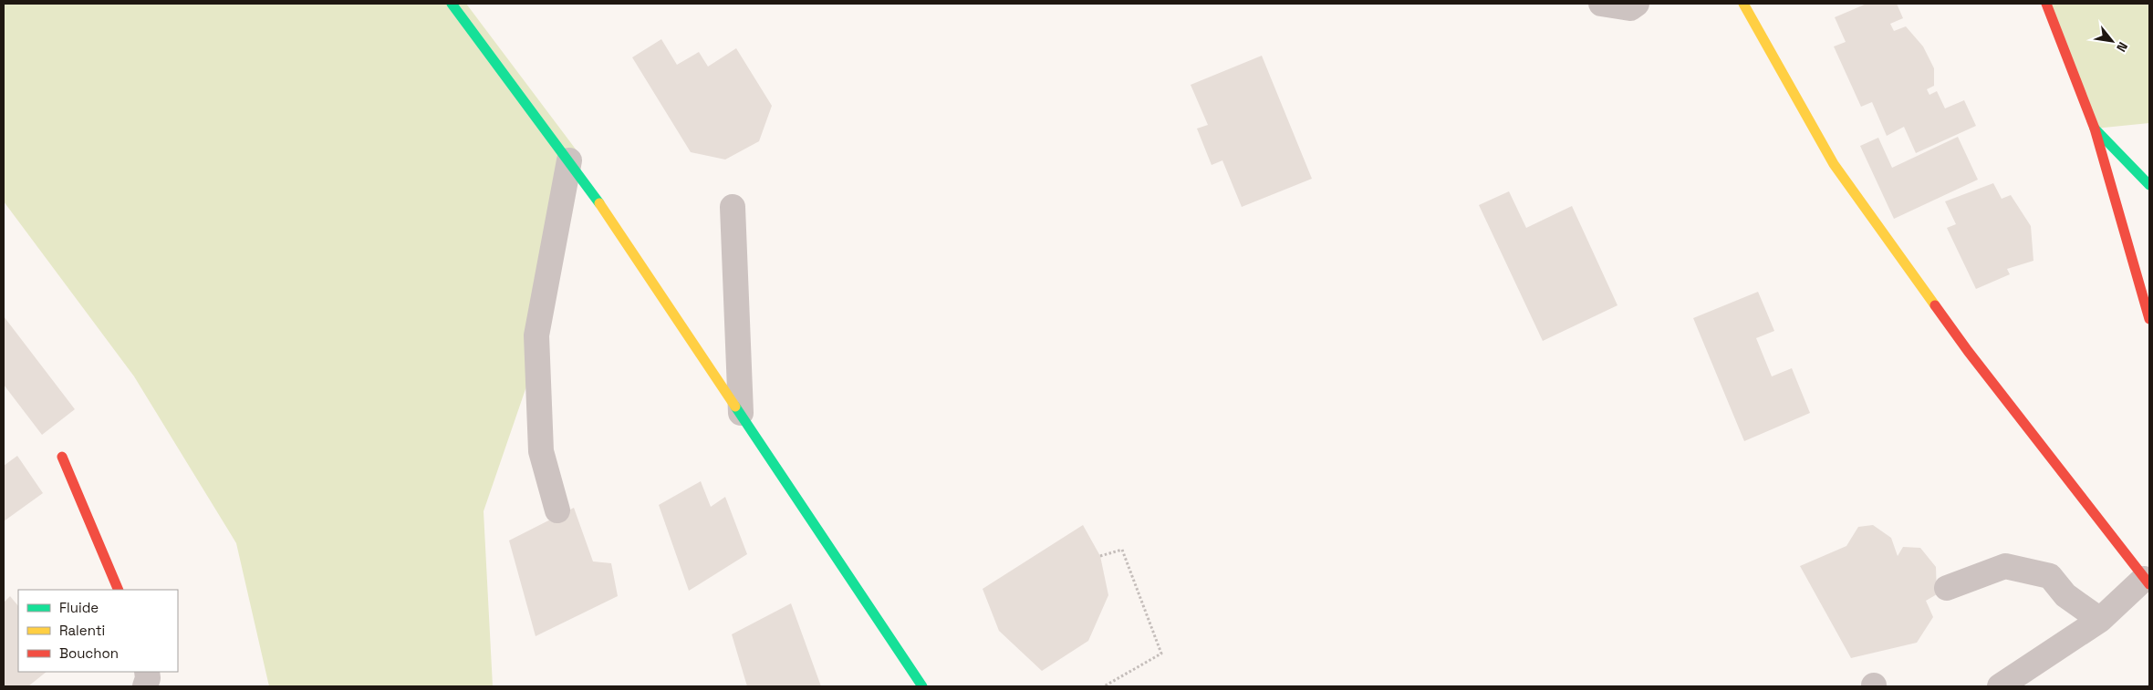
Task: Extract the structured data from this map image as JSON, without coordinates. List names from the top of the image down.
{
  "legend": ["Fluide", "Ralenti", "Bouchon"],
  "north": "bottom right"
}
